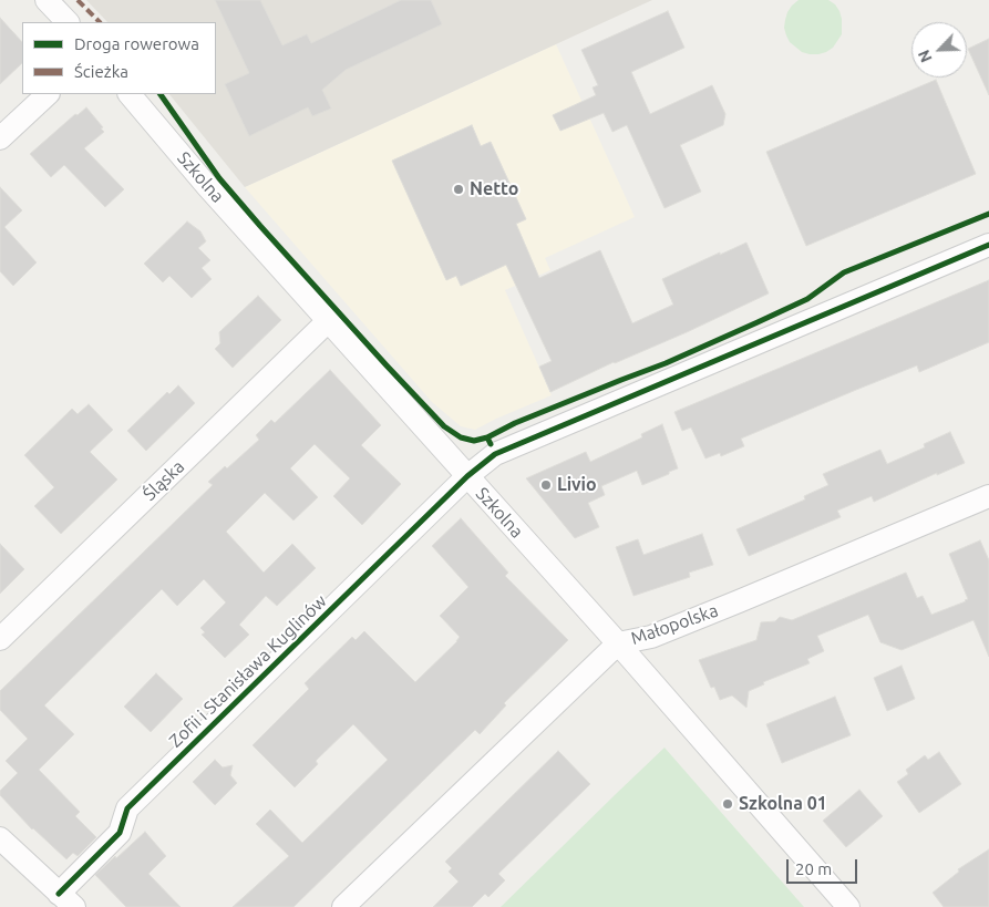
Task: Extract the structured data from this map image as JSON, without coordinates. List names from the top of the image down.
{
  "streets": {
    "street": [
      "Szkolna",
      "Śląska",
      "Małopolska",
      "Zofii i Stanisława Kuglinów"
    ]
  },
  "crossings": [
    ["Szkolna", "Śląska"],
    ["Szkolna", "Małopolska"],
    ["Szkolna", "Zofii i Stanisława Kuglinów"]
  ],
  "places": ["Netto", "Livio", "Szkolna 01"],
  "legend": ["Droga rowerowa", "Ścieżka"],
  "scale_bar": "20 m",
  "north": "bottom left"
}
